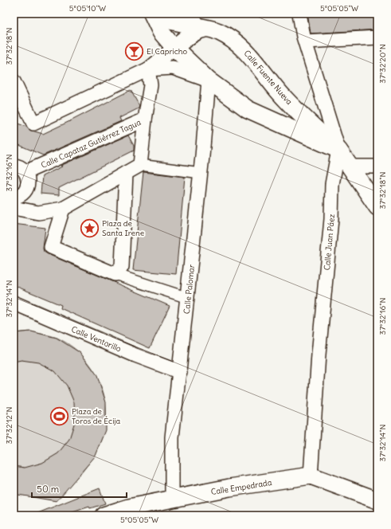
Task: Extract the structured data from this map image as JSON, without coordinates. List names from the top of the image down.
{
  "streets": {
    "street": [
      "Calle Fuente Nueva",
      "Calle Capataz Gutiérrez Tagua",
      "Calle Juan Páez",
      "Calle Palomar",
      "Calle Ventorillo",
      "Calle Empedrada"
    ]
  },
  "crossings": [
    ["Calle Fuente Nueva", "Calle Juan Páez"],
    ["Calle Juan Páez", "Calle Empedrada"],
    ["Calle Palomar", "Calle Ventorillo"],
    ["Calle Palomar", "Calle Empedrada"]
  ],
  "places": {
    "bar": ["El Capricho"],
    "place": ["Plaza de Santa Irene"],
    "sports": ["Plaza de Toros de Écija"]
  },
  "scale_bar": "50 m",
  "coordinates": [
    "5°05'10\"W",
    "5°05'05\"W",
    "37°32'18\"N",
    "37°32'20\"N",
    "37°32'16\"N",
    "37°32'14\"N",
    "37°32'12\"N"
  ]
}
